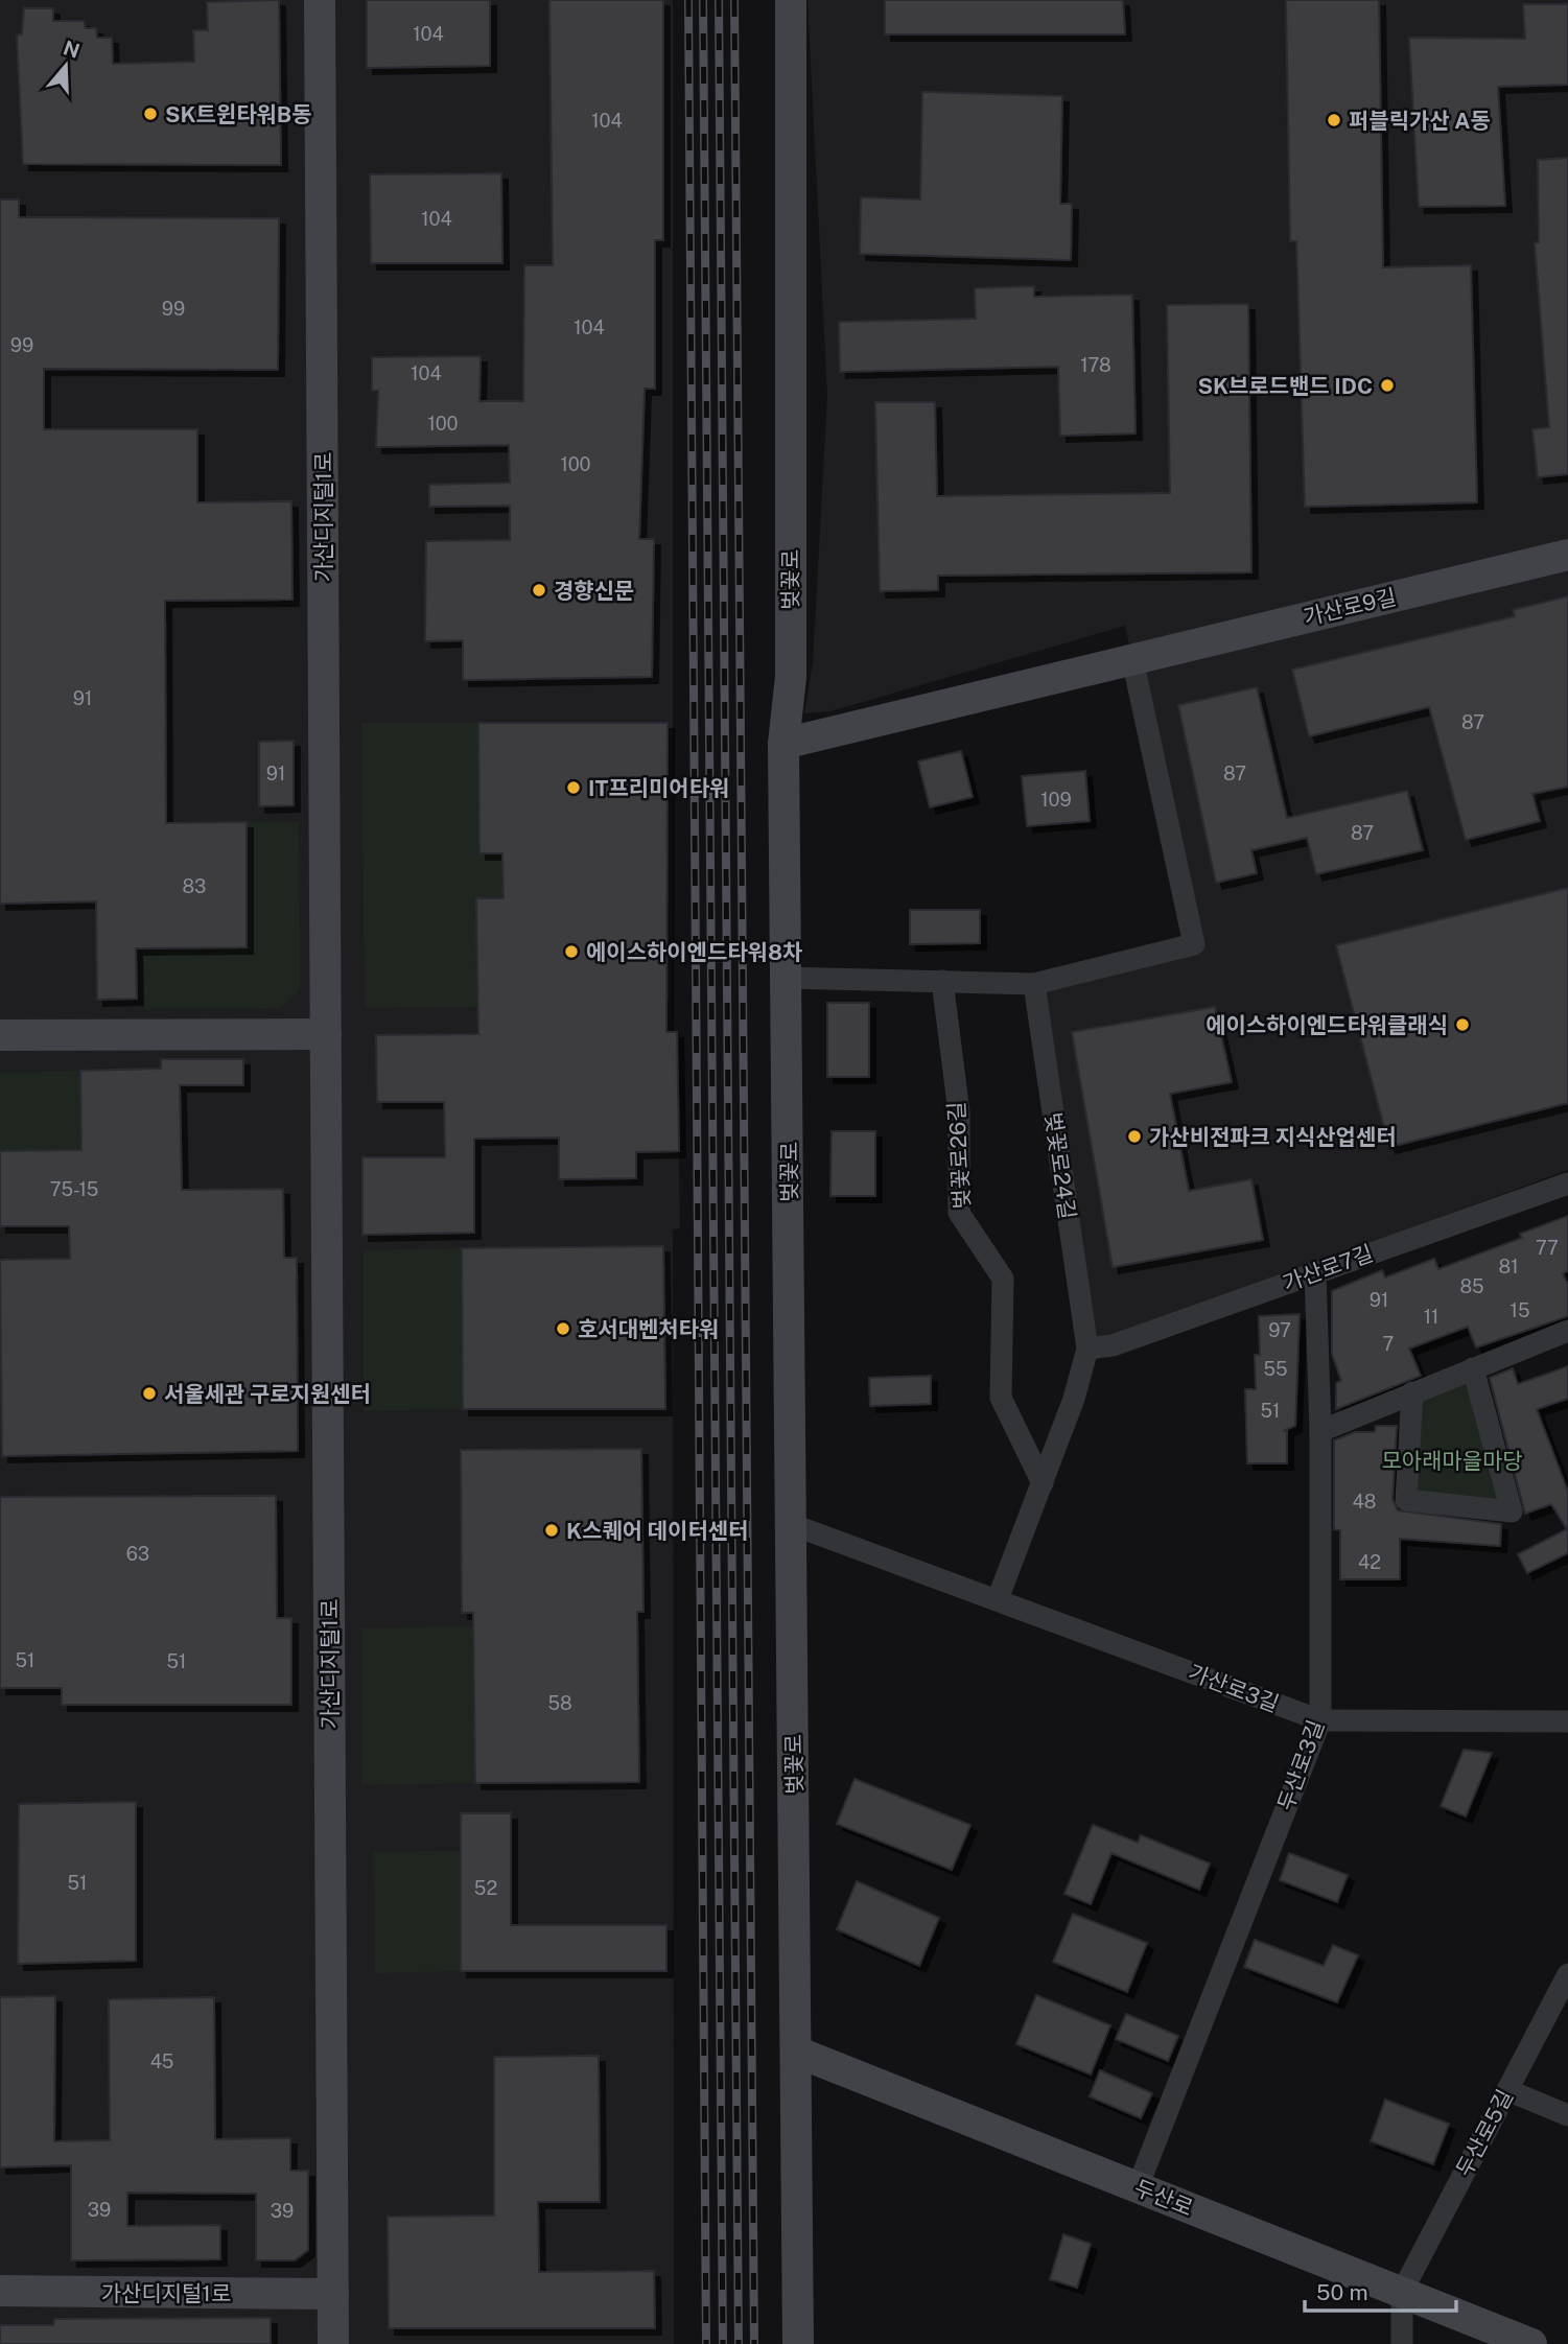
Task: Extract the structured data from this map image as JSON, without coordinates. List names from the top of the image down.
{
  "streets": {
    "street": [
      "가산디지털1로",
      "벚꽃로",
      "가산로9길",
      "벚꽃로26길",
      "벚꽃로24길",
      "가산로7길",
      "가산로3길",
      "두산로3길",
      "두산로5길",
      "두산로"
    ]
  },
  "crossings": [
    ["벚꽃로", "가산로9길"],
    ["벚꽃로", "가산로3길"],
    ["벚꽃로", "두산로"],
    ["벚꽃로24길", "가산로7길"],
    ["가산로7길", "두산로3길"],
    ["가산로3길", "두산로3길"],
    ["두산로3길", "두산로"],
    ["두산로5길", "두산로"]
  ],
  "parks": ["모아래마을마당"],
  "places": [
    "SK트윈타워B동",
    "퍼블릭가산 A동",
    "SK브로드밴드 IDC",
    "경향신문",
    "IT프리미어타워",
    "에이스하이엔드타워8차",
    "에이스하이엔드타워클래식",
    "가산비전파크 지식산업센터",
    "호서대벤처타워",
    "서울세관 구로지원센터",
    "K스퀘어 데이터센터"
  ],
  "house_numbers": [
    "104",
    "104",
    "104",
    "99",
    "104",
    "99",
    "178",
    "104",
    "100",
    "100",
    "91",
    "87",
    "91",
    "87",
    "109",
    "87",
    "83",
    "75-15",
    "77",
    "81",
    "85",
    "91",
    "15",
    "11",
    "97",
    "7",
    "55",
    "51",
    "48",
    "63",
    "42",
    "51",
    "51",
    "58",
    "51",
    "52",
    "45",
    "39",
    "39"
  ],
  "scale_bar": "50 m",
  "north": "top"
}
